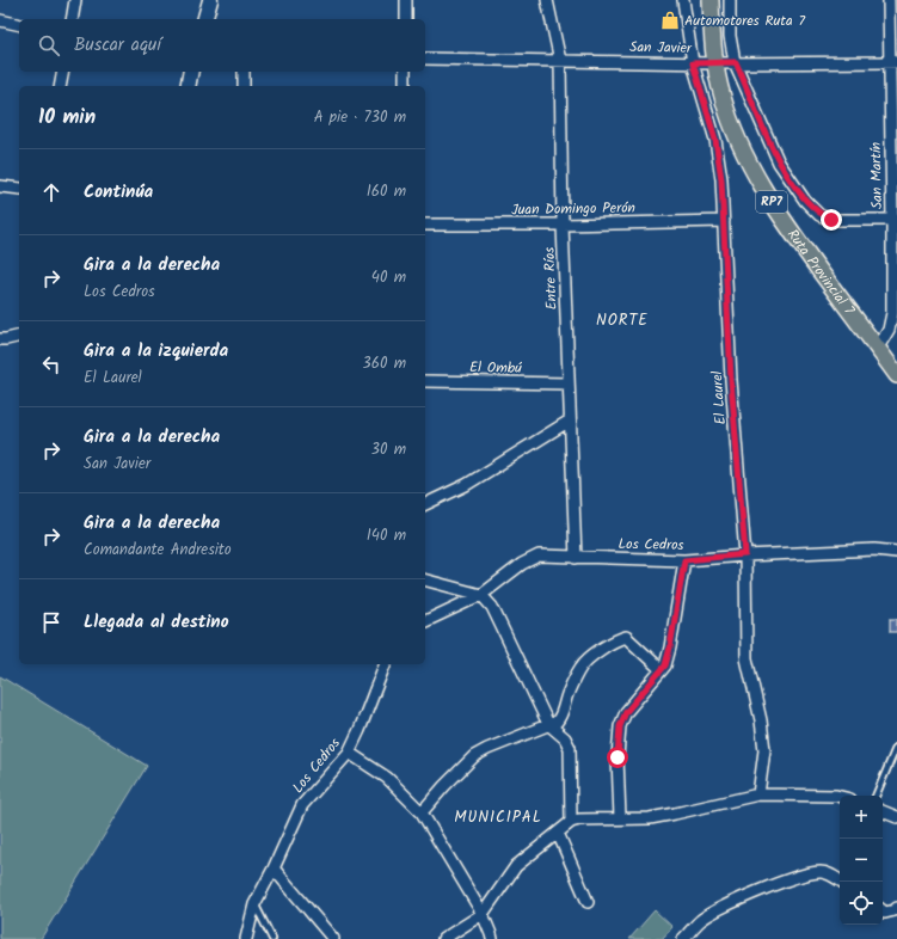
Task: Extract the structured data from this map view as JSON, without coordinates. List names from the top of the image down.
{
  "streets": {
    "main road": ["RP7", "Ruta Provincial 7"],
    "street": [
      "San Javier",
      "San Martín",
      "Juan Domingo Perón",
      "Entre Ríos",
      "El Ombú",
      "El Laurel",
      "Los Cedros"
    ]
  },
  "crossings": [
    ["San Javier", "San Martín"],
    ["San Javier", "Ruta Provincial 7"],
    ["San Javier", "Entre Ríos"],
    ["San Javier", "El Laurel"],
    ["San Martín", "Ruta Provincial 7"],
    ["Juan Domingo Perón", "Entre Ríos"],
    ["Juan Domingo Perón", "El Laurel"],
    ["Entre Ríos", "El Ombú"],
    ["Entre Ríos", "Los Cedros"],
    ["El Laurel", "Los Cedros"]
  ],
  "districts": ["NORTE", "MUNICIPAL"],
  "places": {
    "shop": ["Automotores Ruta 7"]
  },
  "page": {
    "search": "Buscar aquí",
    "heading": ["10 min", "A pie · 730 m"],
    "list": [
      ["Continúa", "160 m"],
      ["Gira a la derecha", "Los Cedros", "40 m"],
      ["Gira a la izquierda", "El Laurel", "360 m"],
      ["Gira a la derecha", "San Javier", "30 m"],
      ["Gira a la derecha", "Comandante Andresito", "140 m"],
      "Llegada al destino"
    ],
    "map_buttons": ["+", "−"]
  }
}
